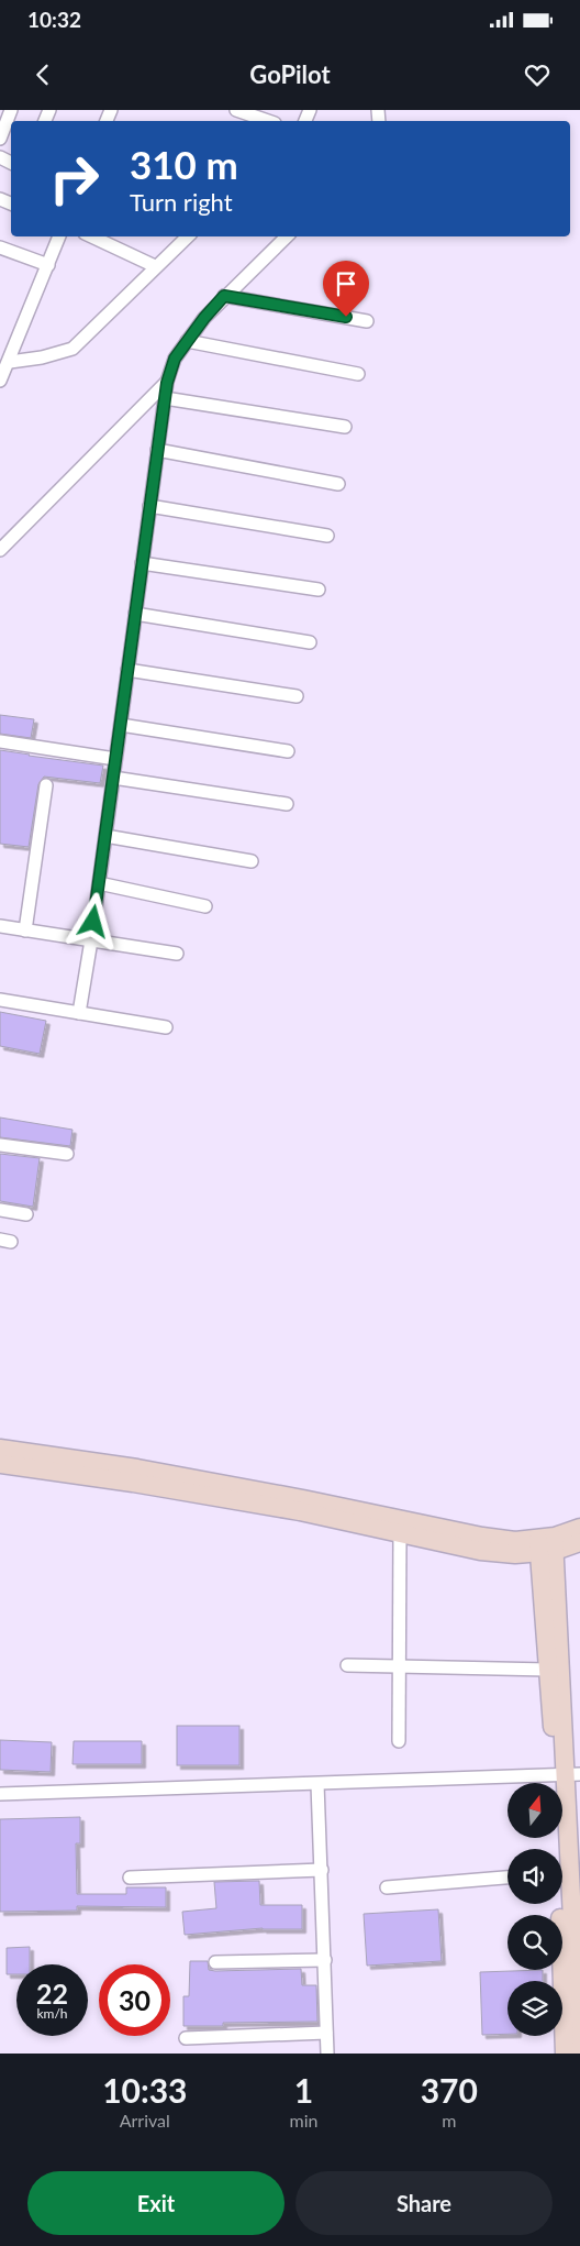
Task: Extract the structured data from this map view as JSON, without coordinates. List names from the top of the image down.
{
  "north": "top",
  "page": {
    "status": "10:32",
    "header": "GoPilot",
    "turn": ["310 m", "Turn right"],
    "speed": "22 km/h",
    "limit": "30",
    "eta": [
      "10:33",
      "Arrival",
      "1",
      "min",
      "370",
      "m"
    ],
    "buttons": ["Exit", "Share"]
  }
}
